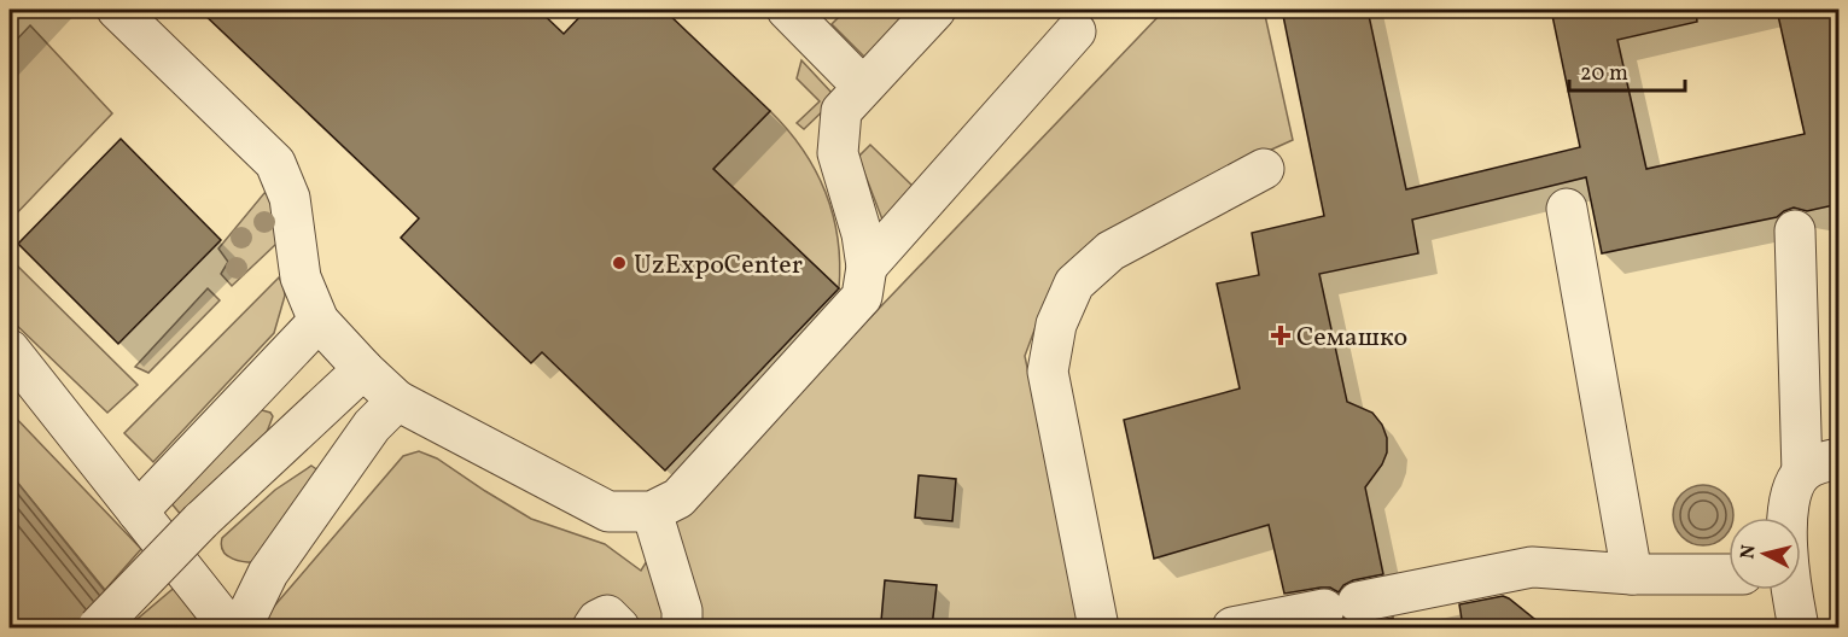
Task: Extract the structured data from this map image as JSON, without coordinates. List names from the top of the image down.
{
  "places": {
    "other": ["UzExpoCenter"],
    "health": ["Семашко"]
  },
  "scale_bar": "20 m",
  "north": "left"
}
